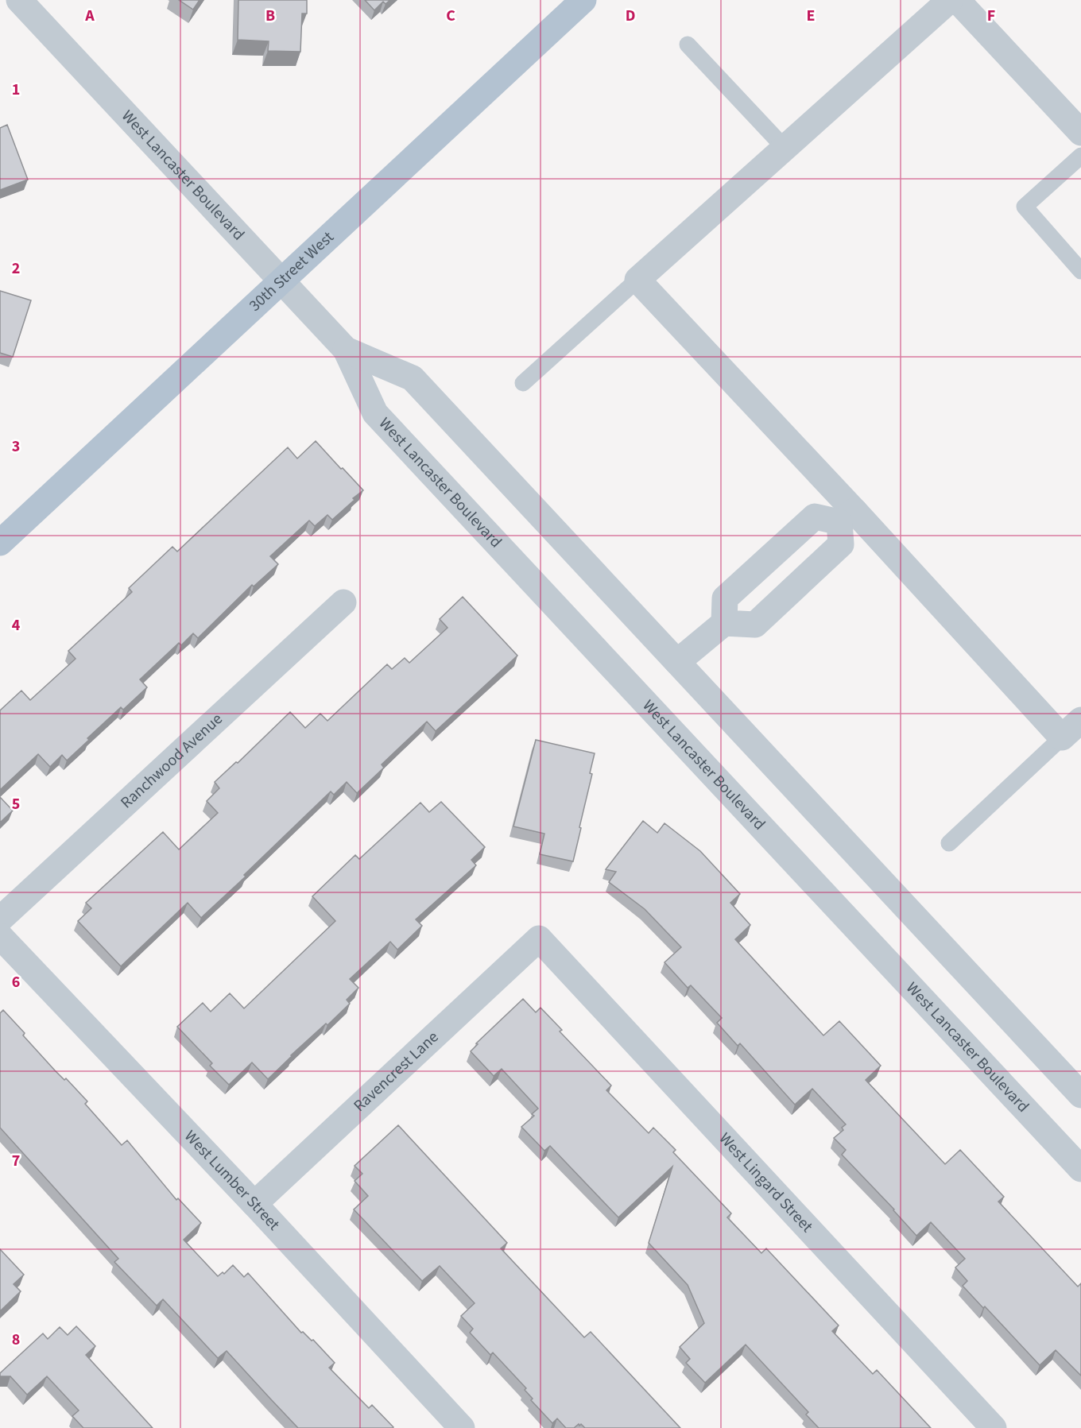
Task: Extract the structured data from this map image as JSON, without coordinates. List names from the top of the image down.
{
  "streets": {
    "main road": ["30th Street West"],
    "street": [
      "West Lancaster Boulevard",
      "Ranchwood Avenue",
      "Ravencrest Lane",
      "West Lumber Street",
      "West Lingard Street"
    ]
  },
  "crossings": [
    ["West Lancaster Boulevard", "30th Street West"],
    ["Ravencrest Lane", "West Lumber Street"],
    ["Ravencrest Lane", "West Lingard Street"]
  ],
  "grid": {
    "columns": [
      "A",
      "B",
      "C",
      "D",
      "E",
      "F"
    ],
    "rows": [
      "1",
      "2",
      "3",
      "4",
      "5",
      "6",
      "7",
      "8"
    ]
  }
}
